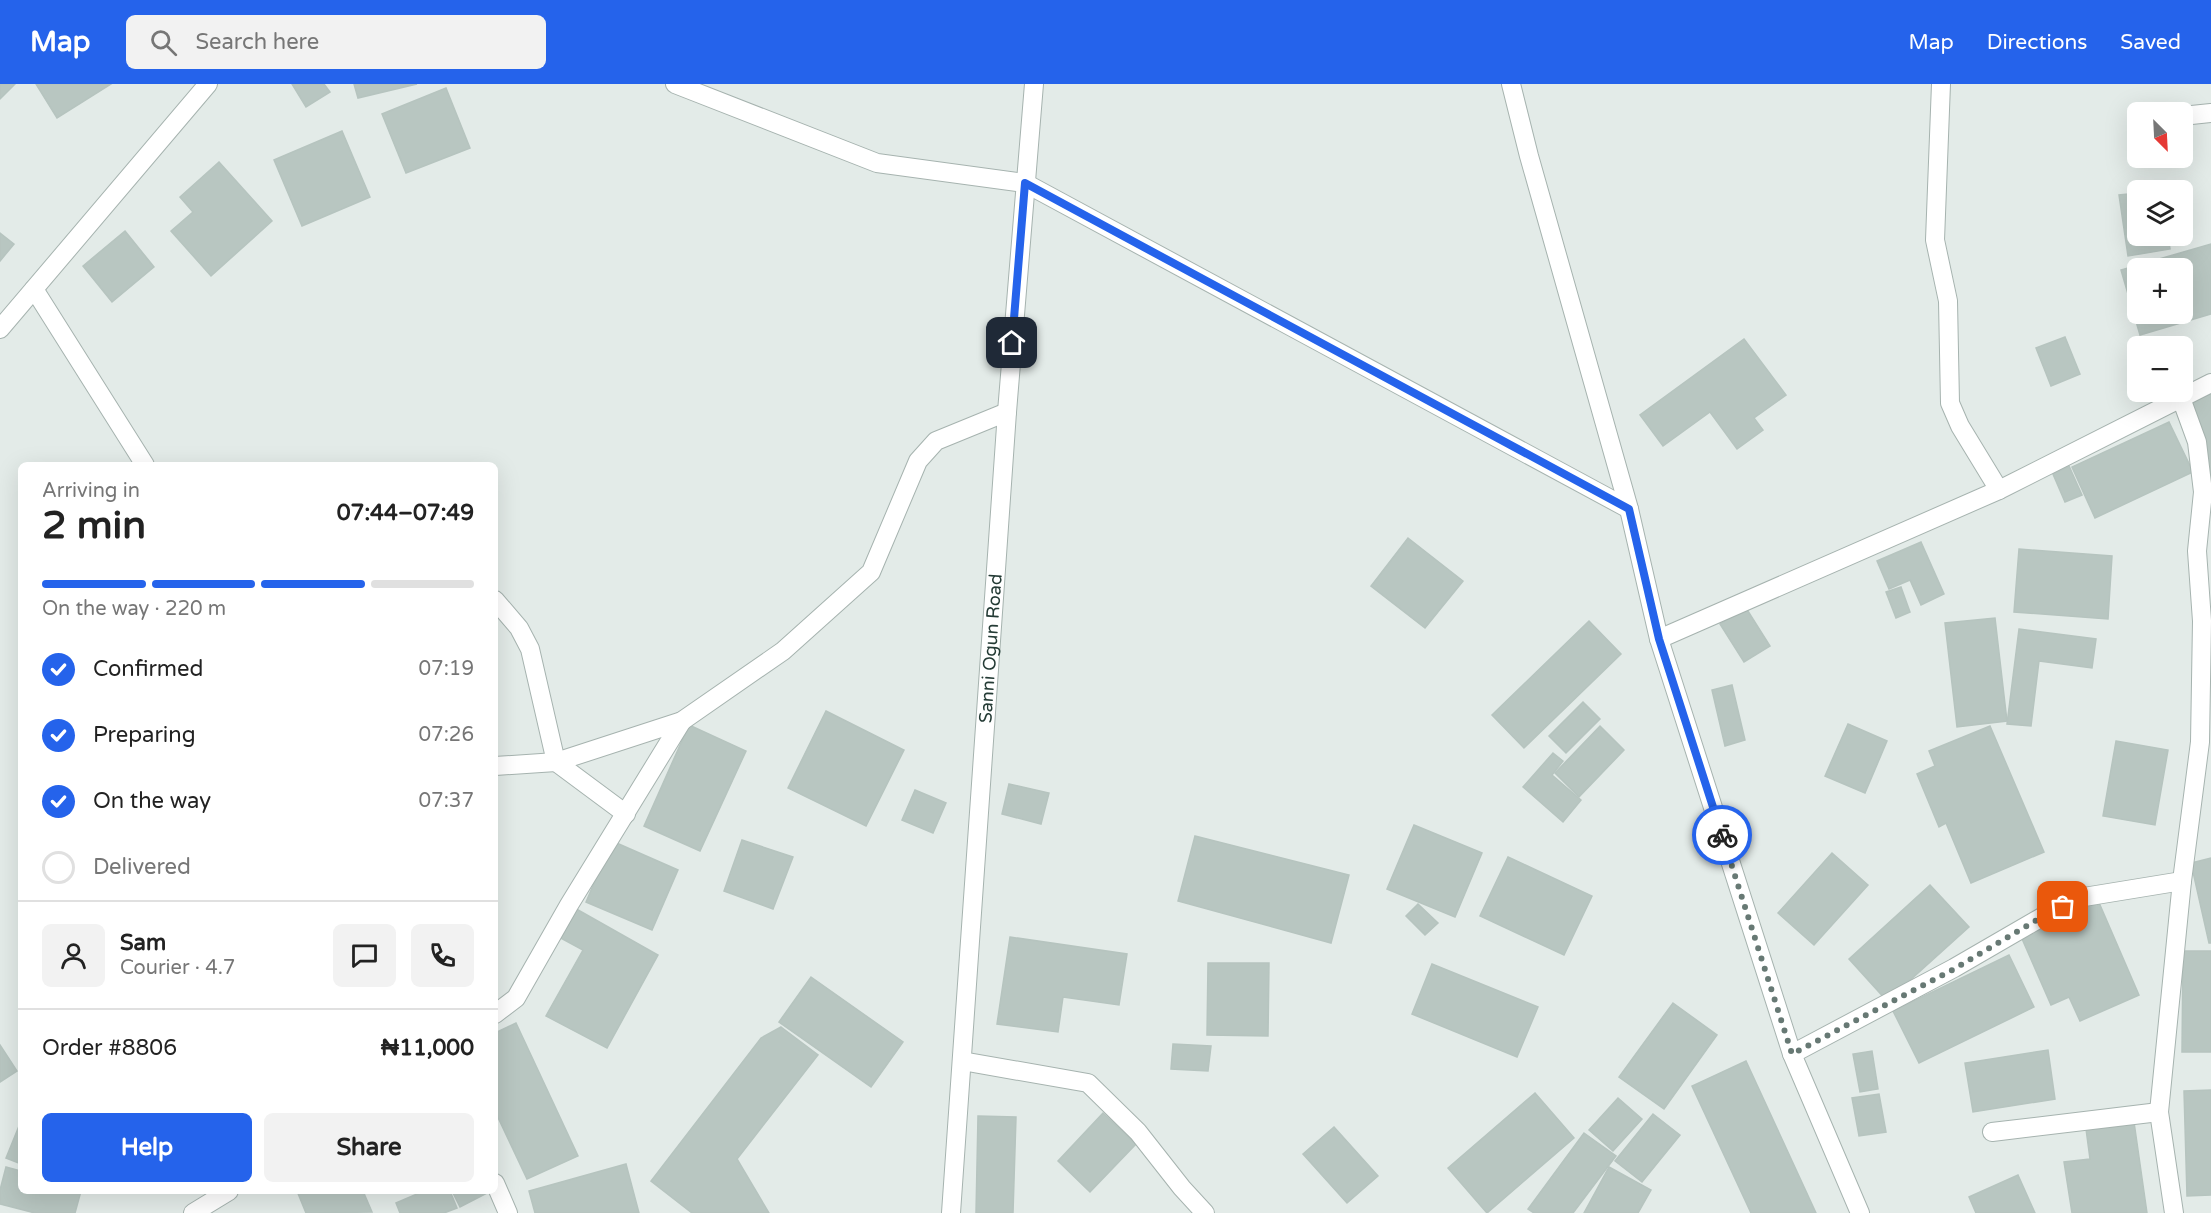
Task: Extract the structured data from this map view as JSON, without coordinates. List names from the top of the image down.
{
  "streets": {
    "street": ["Sanni Ogun Road"]
  },
  "north": "bottom right",
  "page": {
    "header": "Map",
    "search": "Search here",
    "nav": ["Map", "Directions", "Saved"],
    "map_buttons": ["+", "−"],
    "heading": ["2 min", "Arriving in", "07:44–07:49"],
    "panel": [
      "Sam",
      "Courier · 4.7",
      "Order #8806",
      "₦11,000"
    ],
    "bar": "On the way · 220 m",
    "list": [
      ["Confirmed", "07:19"],
      ["Preparing", "07:26"],
      ["On the way", "07:37"],
      "Delivered"
    ],
    "buttons": ["Help", "Share"]
  }
}
